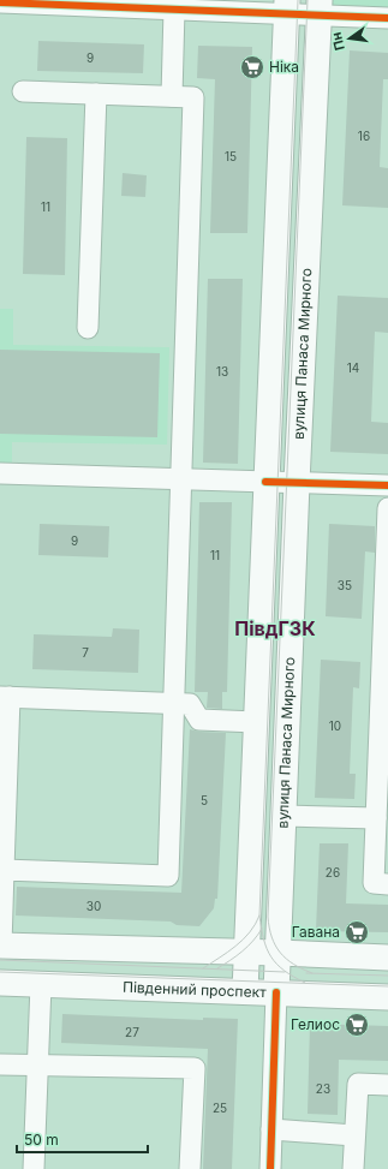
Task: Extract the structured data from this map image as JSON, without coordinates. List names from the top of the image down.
{
  "streets": {
    "main road": ["вулиця Панаса Мирного", "Південний проспект"]
  },
  "crossings": [
    ["вулиця Панаса Мирного", "Південний проспект"]
  ],
  "districts": ["ПівдГЗК"],
  "places": {
    "supermarket": ["Ніка", "Гавана", "Гелиос"]
  },
  "house_numbers": [
    "9",
    "16",
    "15",
    "11",
    "14",
    "13",
    "9",
    "11",
    "35",
    "7",
    "10",
    "5",
    "26",
    "30",
    "27",
    "23",
    "25"
  ],
  "scale_bar": "50 m",
  "north": "left"
}
